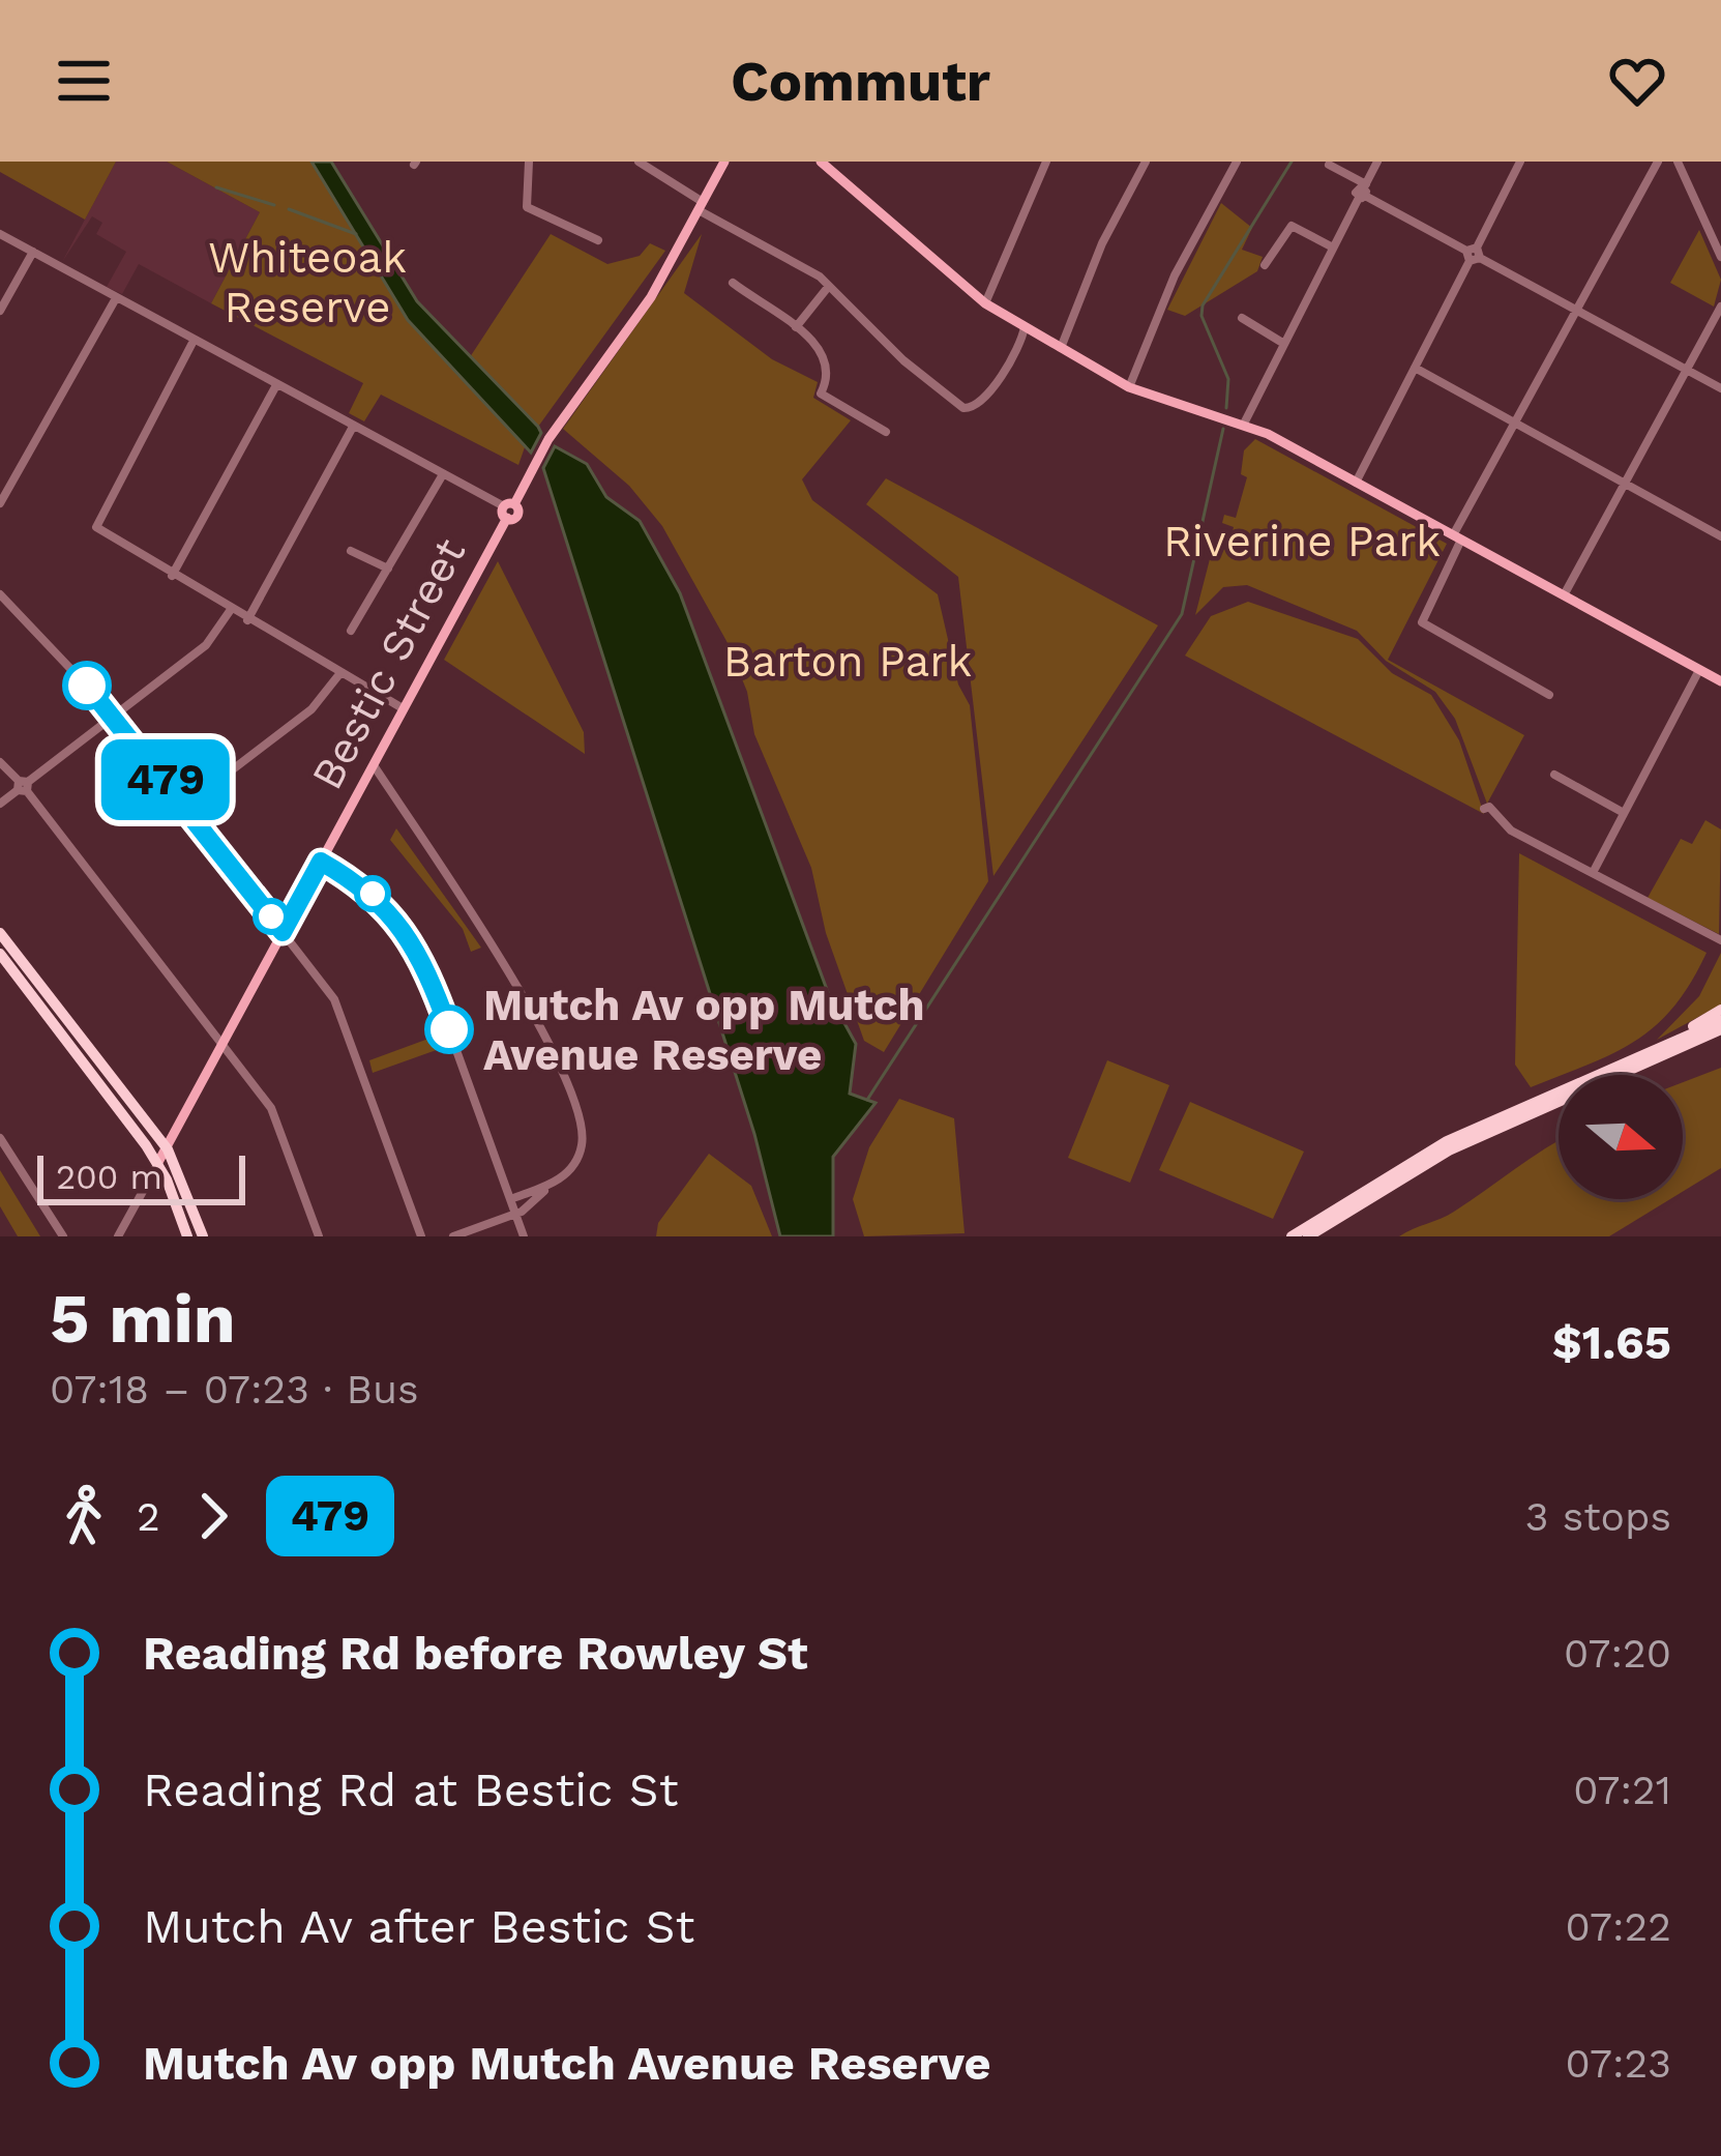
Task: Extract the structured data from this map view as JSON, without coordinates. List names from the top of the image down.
{
  "streets": {
    "main road": ["Bestic Street"]
  },
  "parks": ["Whiteoak Reserve", "Riverine Park", "Barton Park"],
  "places": ["Mutch Av opp Mutch Avenue Reserve"],
  "lines": ["bus line 479"],
  "scale_bar": "200 m",
  "north": "right",
  "page": {
    "header": "Commutr",
    "on_map": "479",
    "scale": "200 m",
    "heading": ["5 min", "07:18 – 07:23 · Bus", "$1.65"],
    "legs": ["2", "479", "3 stops"],
    "list": [
      {
        "name": "Reading Rd before Rowley St",
        "value": "07:20"
      },
      {
        "name": "Reading Rd at Bestic St",
        "value": "07:21"
      },
      {
        "name": "Mutch Av after Bestic St",
        "value": "07:22"
      },
      {
        "name": "Mutch Av opp Mutch Avenue Reserve",
        "value": "07:23"
      }
    ]
  }
}
